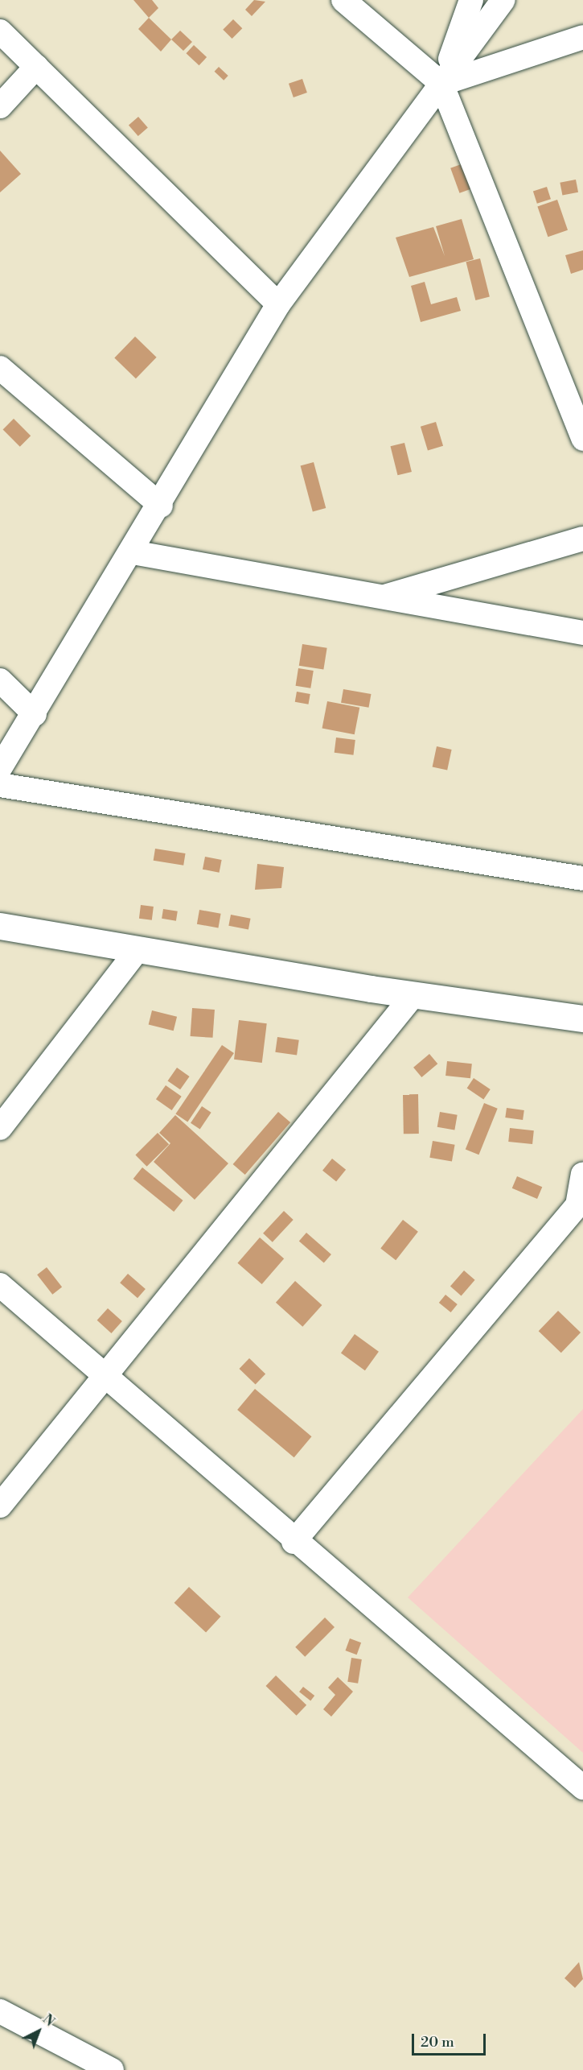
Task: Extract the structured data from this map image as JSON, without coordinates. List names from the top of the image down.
{
  "scale_bar": "20 m",
  "north": "top right"
}
